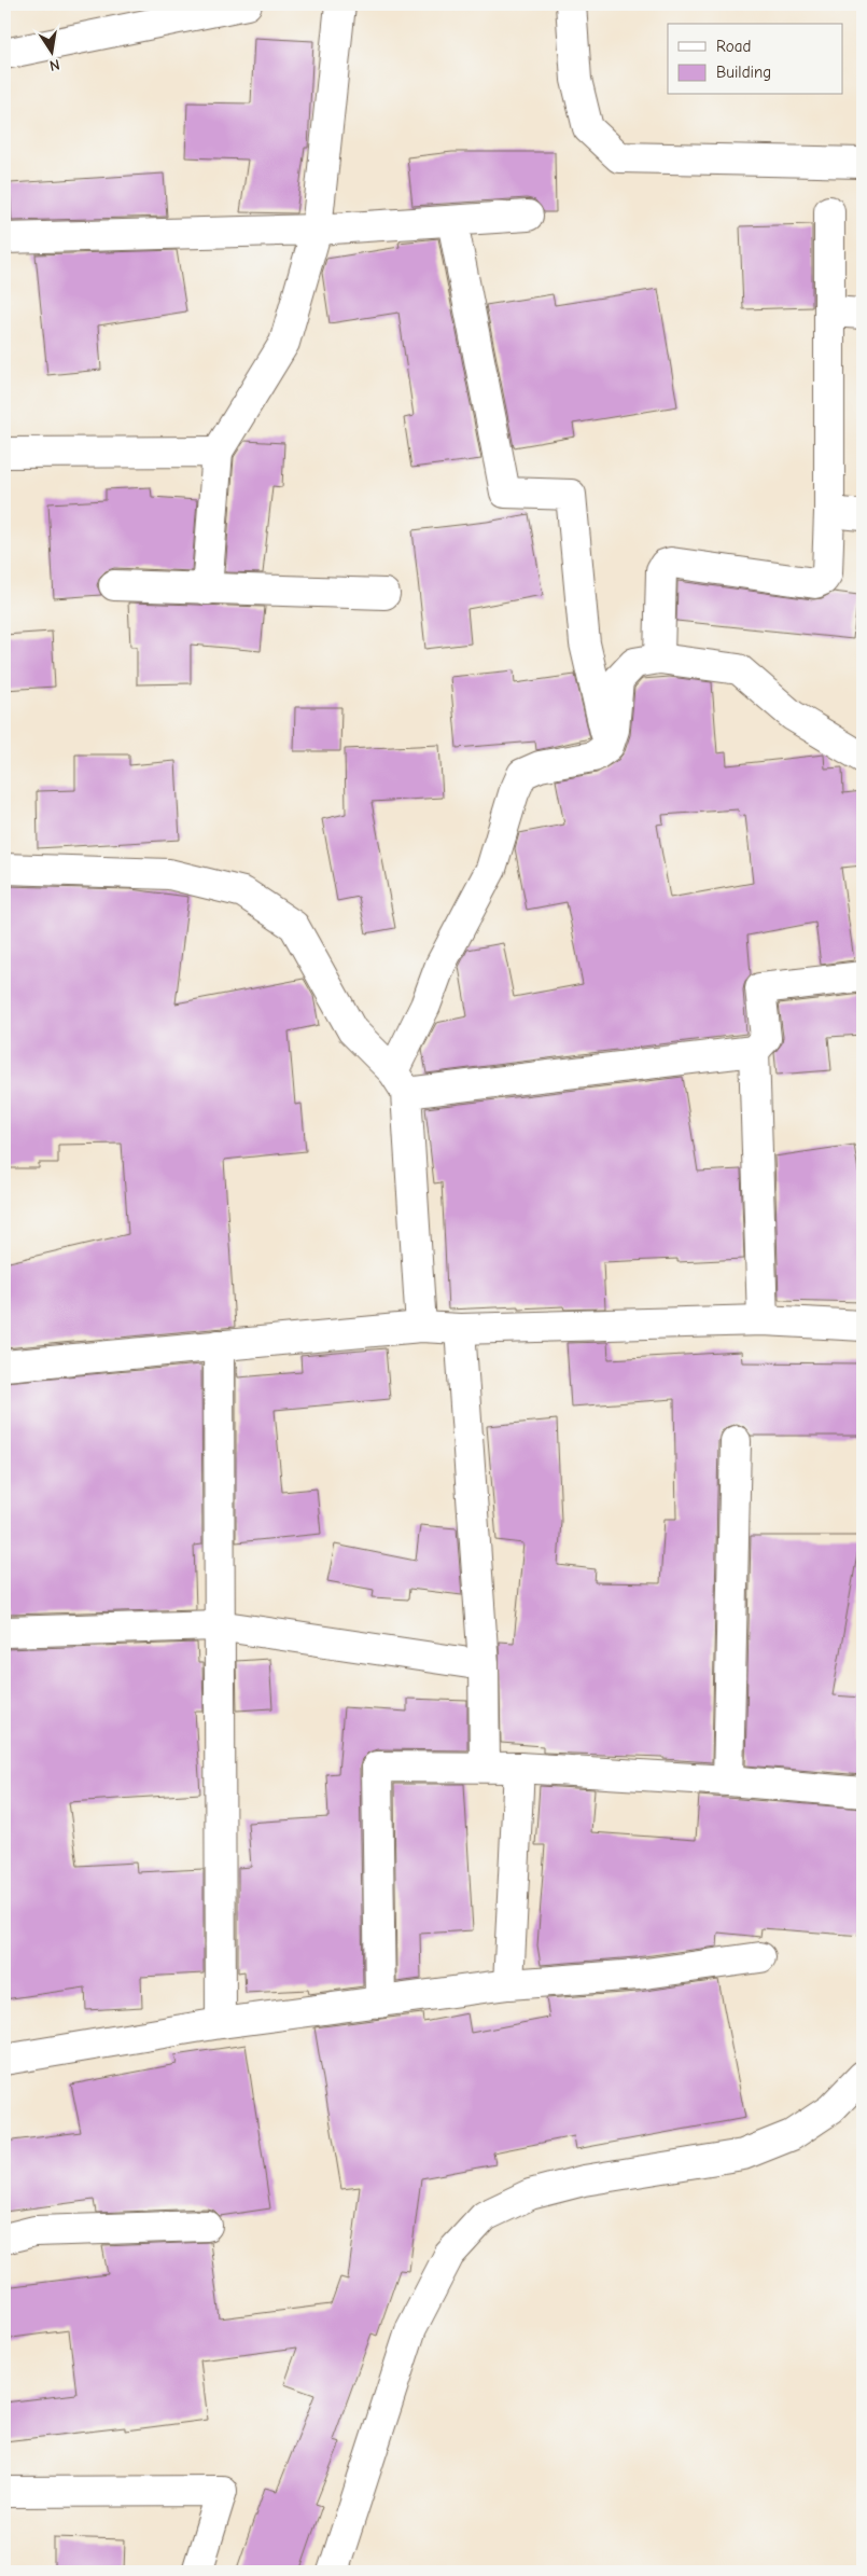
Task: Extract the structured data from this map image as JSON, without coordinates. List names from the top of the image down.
{
  "legend": ["Road", "Building"],
  "north": "bottom"
}
